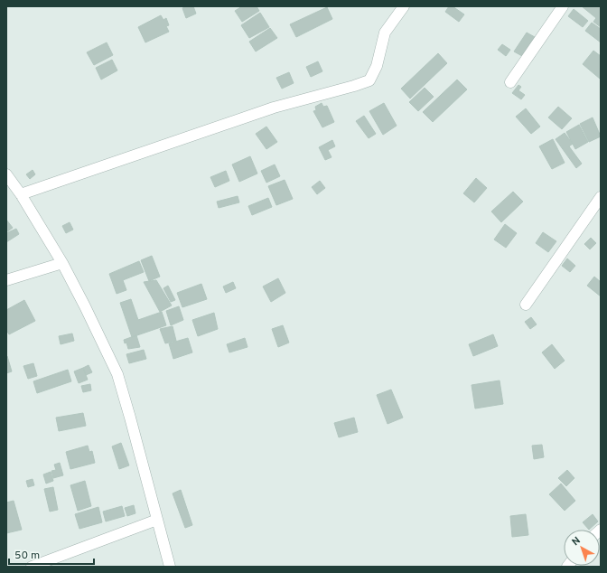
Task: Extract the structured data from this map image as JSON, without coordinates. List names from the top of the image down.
{
  "scale_bar": "50 m",
  "north": "top left"
}
